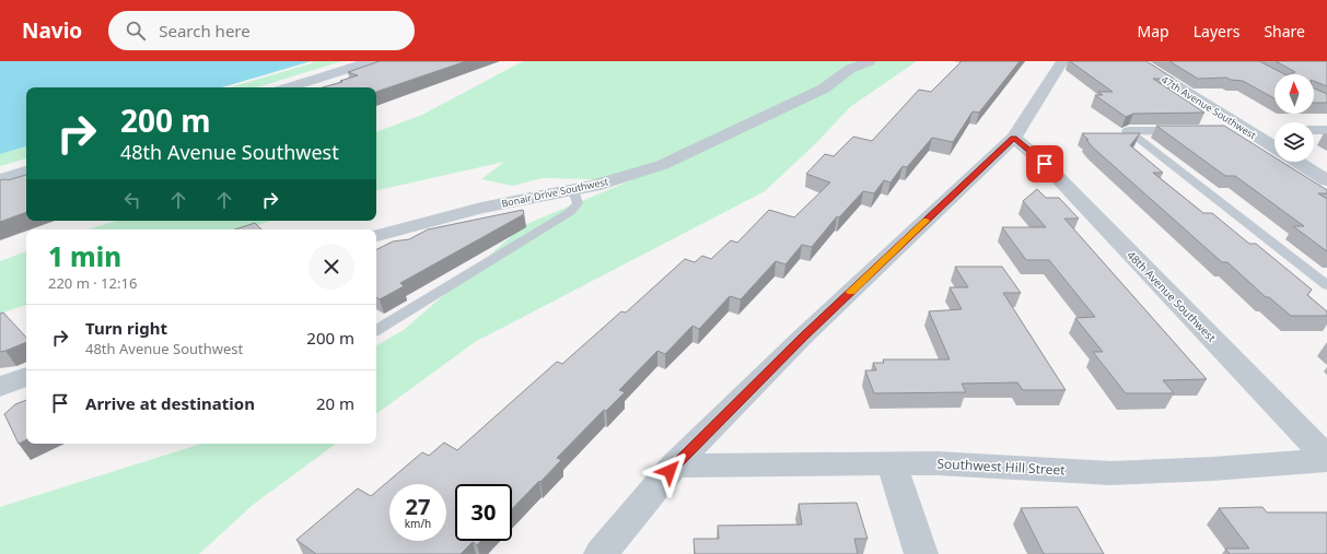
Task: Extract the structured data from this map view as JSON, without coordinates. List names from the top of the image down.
{
  "streets": {
    "street": [
      "47th Avenue Southwest",
      "Bonair Drive Southwest",
      "48th Avenue Southwest",
      "Southwest Hill Street"
    ]
  },
  "crossings": [
    ["48th Avenue Southwest", "Southwest Hill Street"]
  ],
  "north": "top",
  "page": {
    "header": "Navio",
    "search": "Search here",
    "nav": ["Map", "Layers", "Share"],
    "turn": ["200 m", "48th Avenue Southwest"],
    "heading": ["1 min", "220 m · 12:16"],
    "list": [
      {
        "name": "Turn right",
        "note": "48th Avenue Southwest",
        "value": "200 m"
      },
      {
        "name": "Arrive at destination",
        "value": "20 m"
      }
    ],
    "speed": "27 km/h",
    "limit": "30"
  }
}
